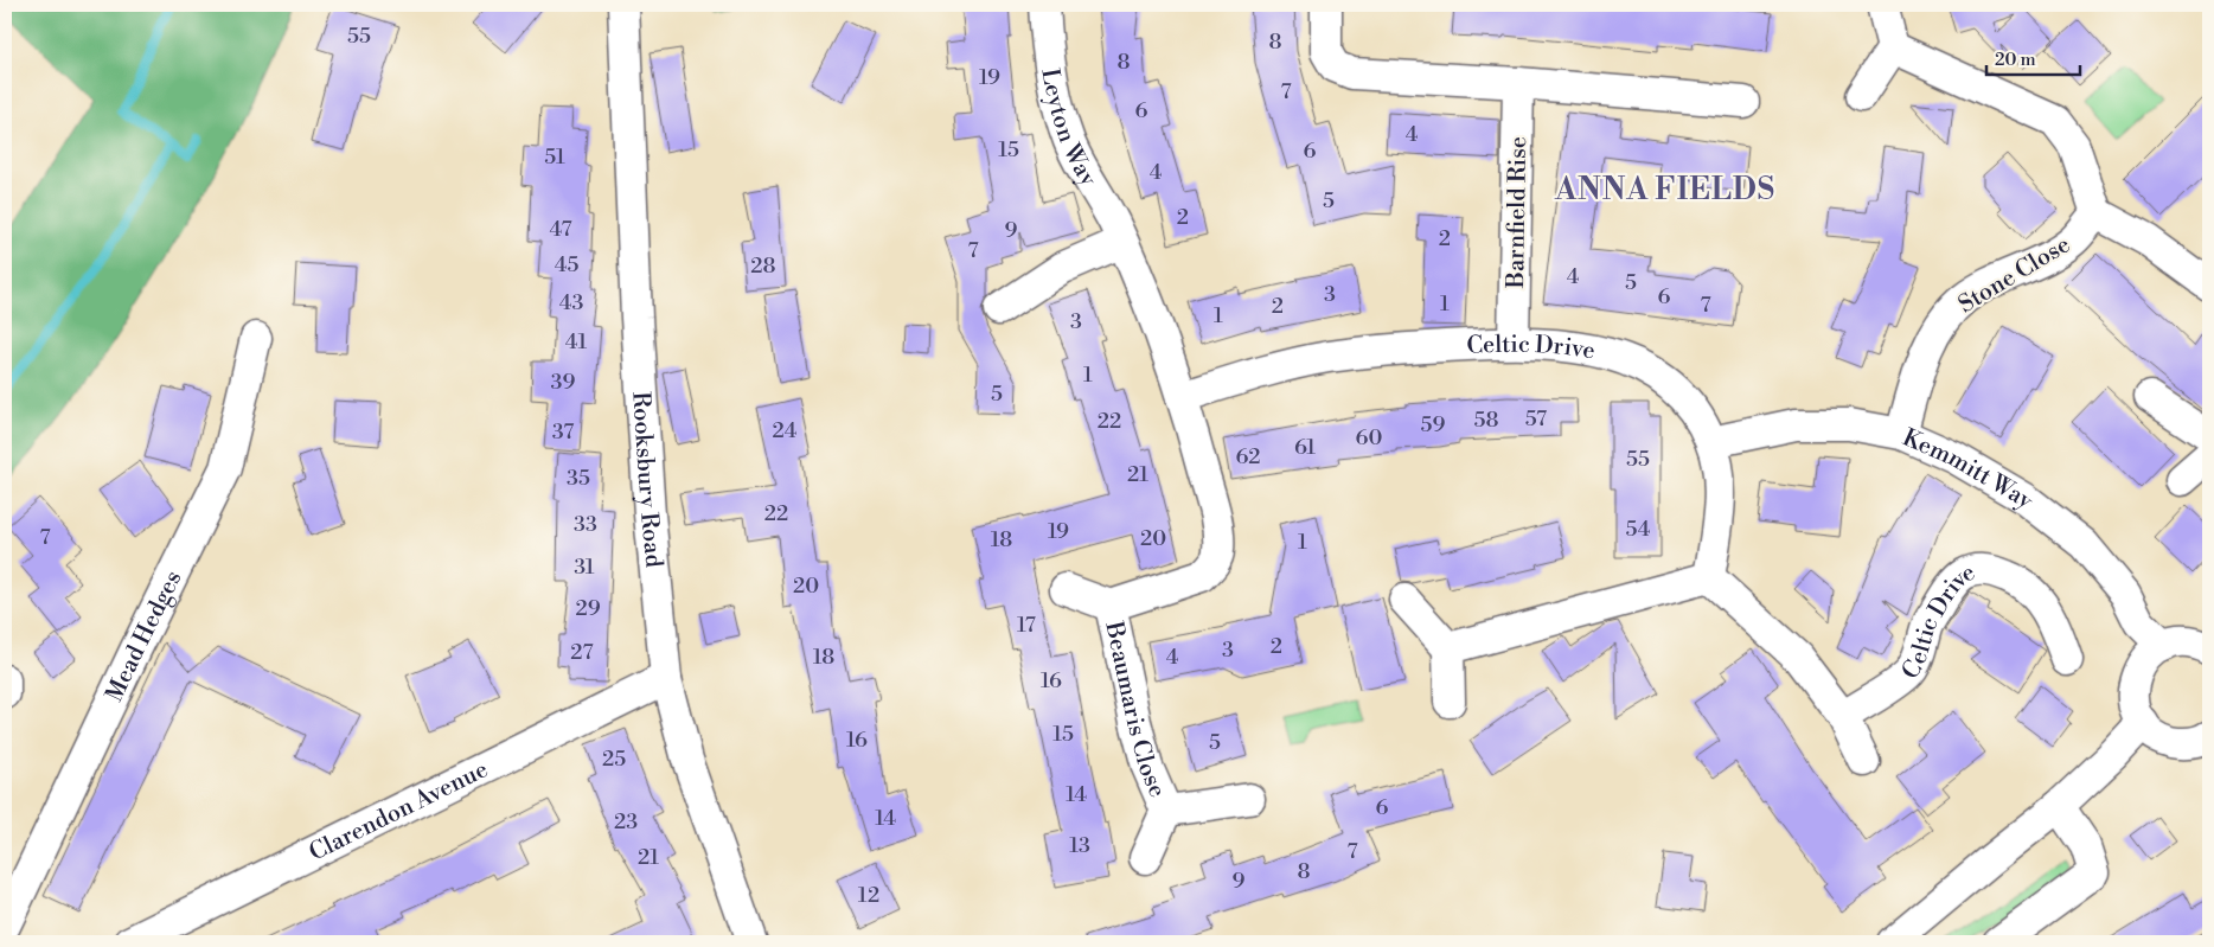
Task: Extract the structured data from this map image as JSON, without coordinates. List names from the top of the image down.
{
  "streets": {
    "street": [
      "Leyton Way",
      "Barnfield Rise",
      "Stone Close",
      "Celtic Drive",
      "Kemmitt Way",
      "Rooksbury Road",
      "Mead Hedges",
      "Beaumaris Close",
      "Clarendon Avenue"
    ]
  },
  "crossings": [
    ["Leyton Way", "Celtic Drive"],
    ["Leyton Way", "Beaumaris Close"],
    ["Barnfield Rise", "Celtic Drive"],
    ["Stone Close", "Kemmitt Way"],
    ["Celtic Drive", "Kemmitt Way"],
    ["Celtic Drive", "Beaumaris Close"],
    ["Rooksbury Road", "Clarendon Avenue"]
  ],
  "districts": ["ANNA FIELDS"],
  "house_numbers": [
    "55",
    "8",
    "8",
    "19",
    "7",
    "6",
    "4",
    "15",
    "6",
    "51",
    "4",
    "5",
    "2",
    "47",
    "9",
    "2",
    "7",
    "45",
    "28",
    "4",
    "5",
    "3",
    "6",
    "43",
    "1",
    "7",
    "2",
    "1",
    "3",
    "41",
    "1",
    "39",
    "5",
    "57",
    "58",
    "22",
    "59",
    "24",
    "37",
    "60",
    "61",
    "62",
    "55",
    "21",
    "35",
    "22",
    "33",
    "54",
    "19",
    "7",
    "20",
    "18",
    "1",
    "31",
    "20",
    "29",
    "17",
    "2",
    "3",
    "27",
    "18",
    "4",
    "16",
    "15",
    "16",
    "5",
    "25",
    "14",
    "6",
    "14",
    "23",
    "13",
    "7",
    "21",
    "8",
    "9",
    "12"
  ],
  "scale_bar": "20 m"
}
